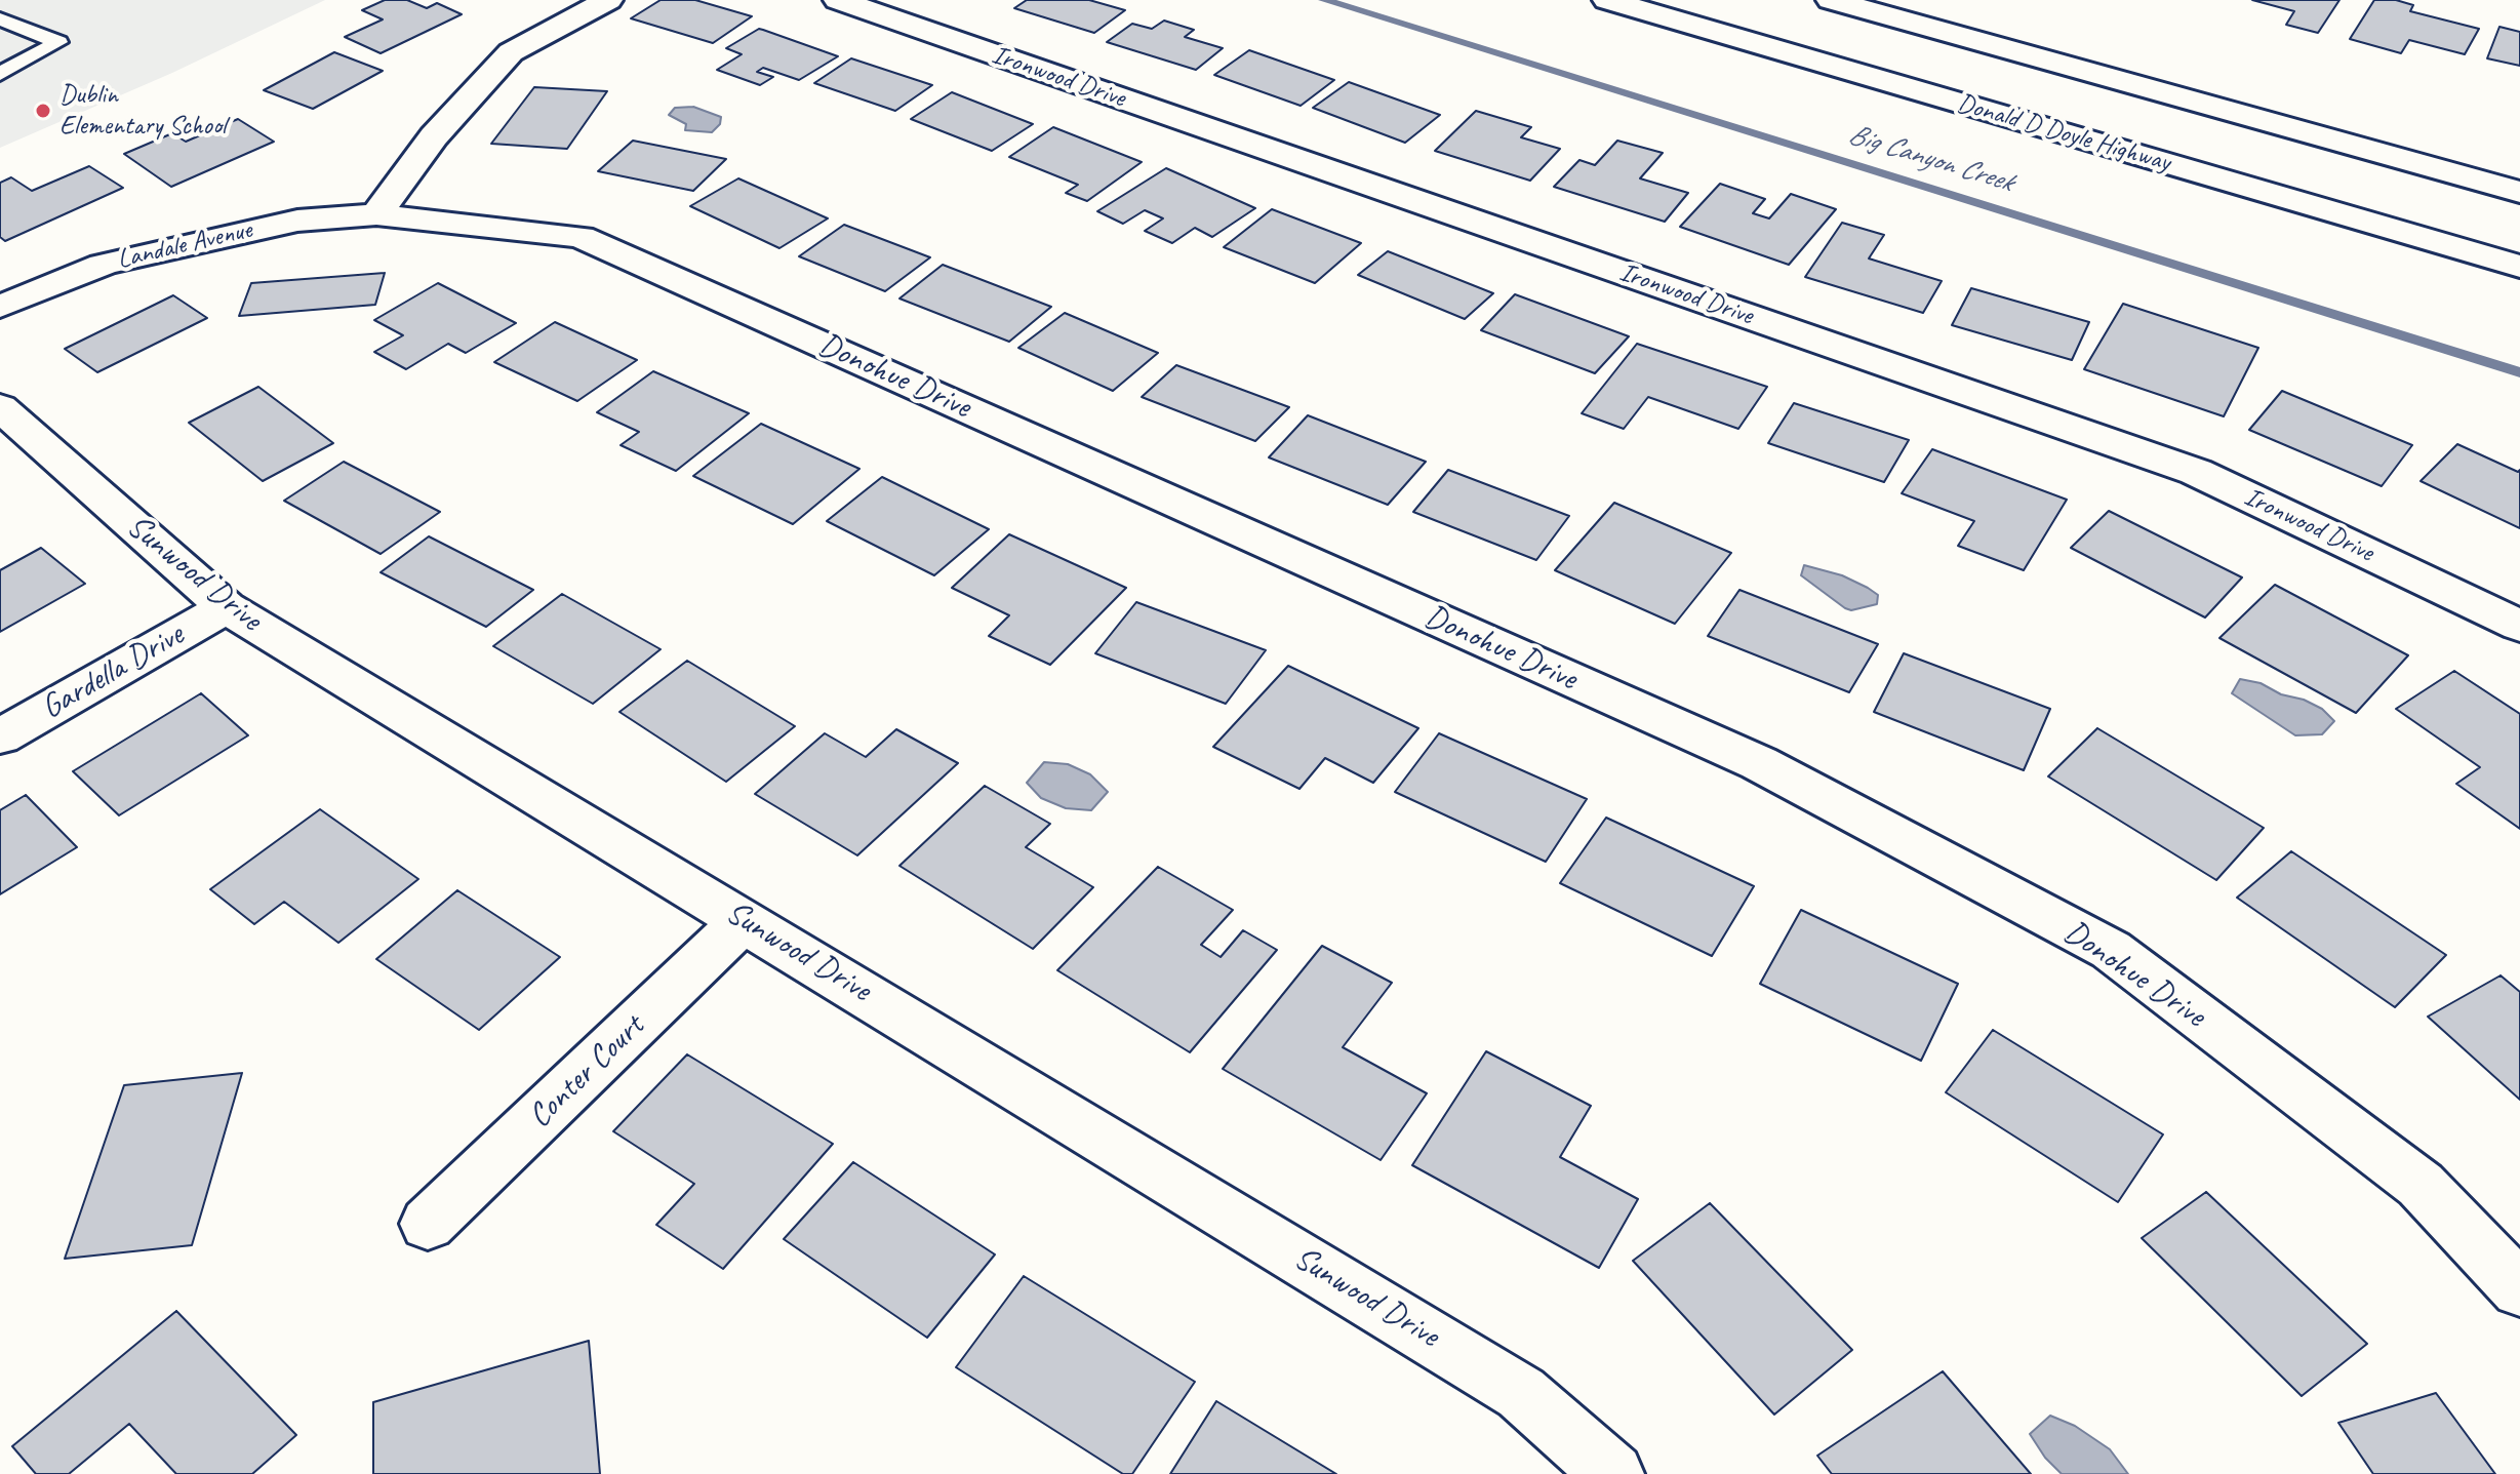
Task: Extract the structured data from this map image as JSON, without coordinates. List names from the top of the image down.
{
  "streets": {
    "main road": [
      "Ironwood Drive",
      "Donald D Doyle Highway",
      "Landale Avenue",
      "Donohue Drive",
      "Sunwood Drive",
      "Gardella Drive",
      "Conter Court"
    ]
  },
  "crossings": [
    ["Landale Avenue", "Donohue Drive"],
    ["Sunwood Drive", "Gardella Drive"],
    ["Sunwood Drive", "Conter Court"]
  ],
  "water": ["Big Canyon Creek"],
  "places": ["Dublin Elementary School"]
}
